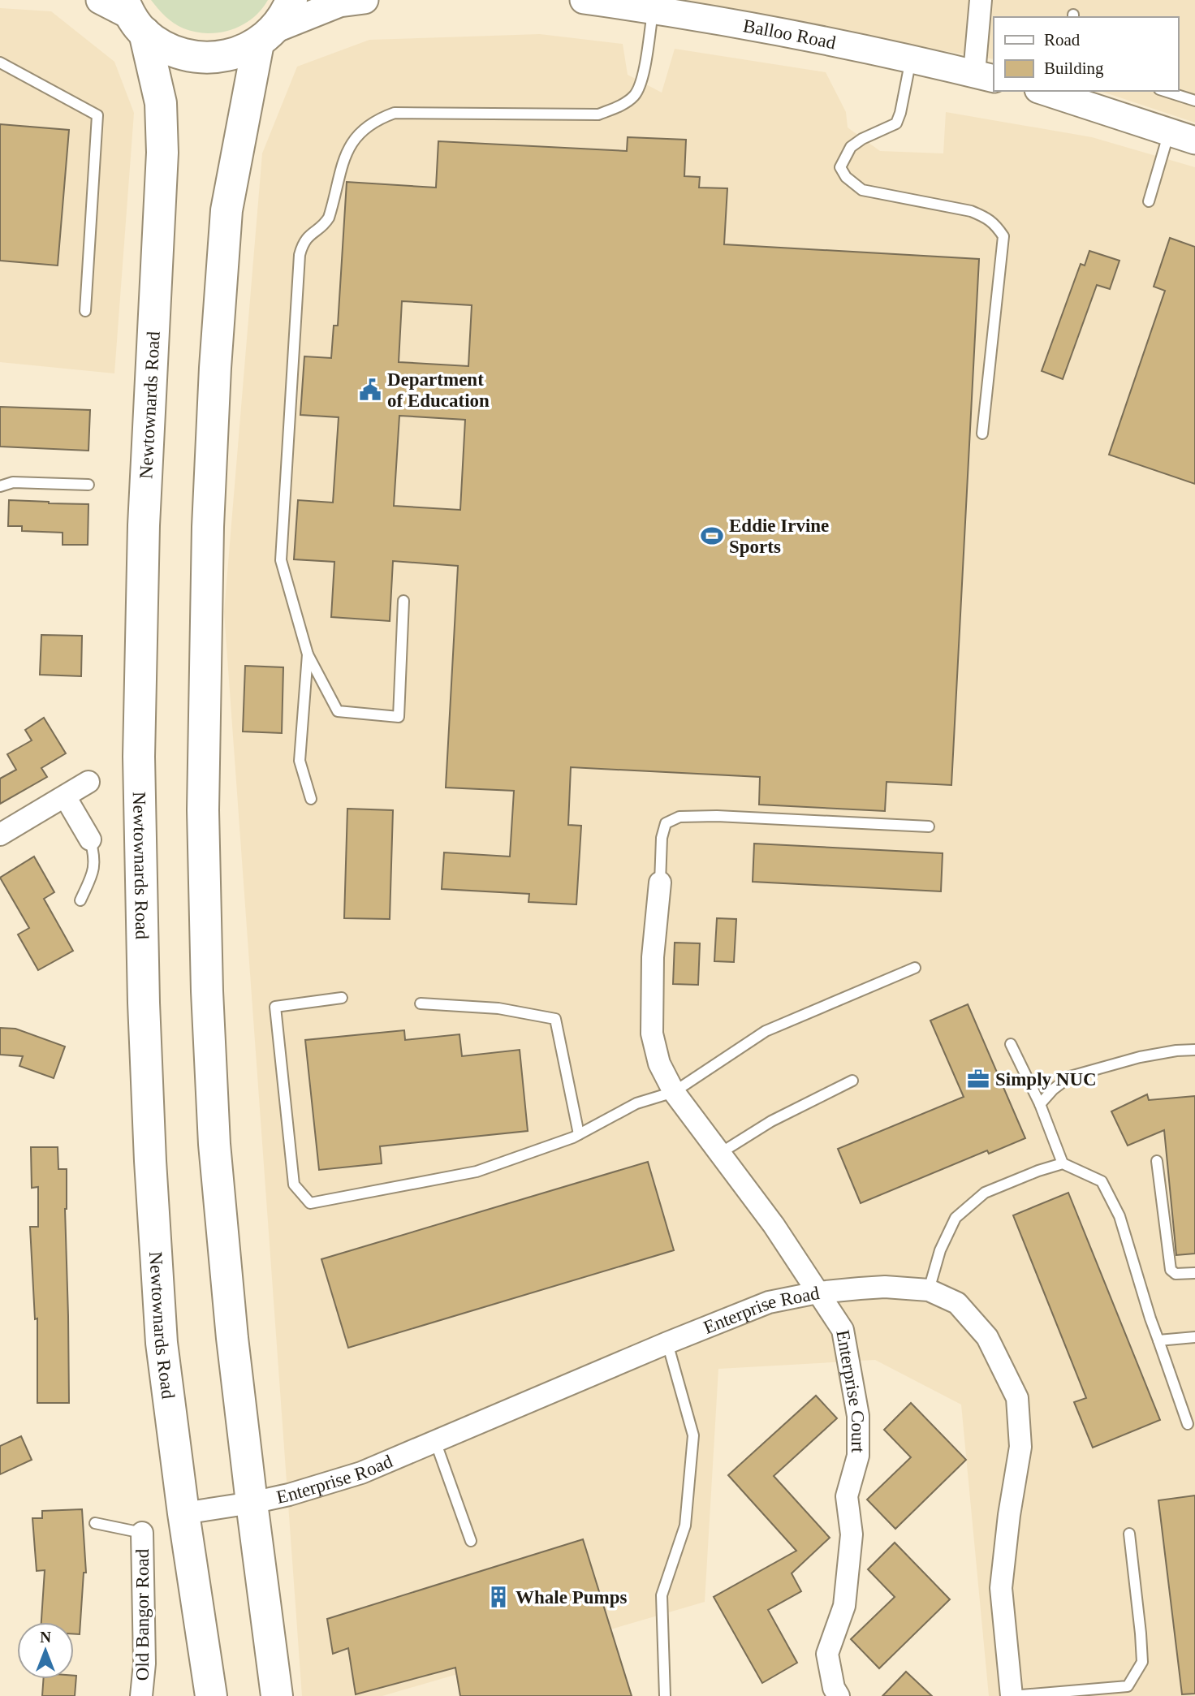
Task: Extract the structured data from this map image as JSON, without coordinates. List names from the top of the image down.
{
  "streets": {
    "highway": ["Newtownards Road"],
    "street": [
      "Balloo Road",
      "Enterprise Road",
      "Enterprise Court",
      "Old Bangor Road"
    ]
  },
  "crossings": [
    ["Newtownards Road", "Enterprise Road"],
    ["Enterprise Road", "Enterprise Court"]
  ],
  "places": {
    "public building": ["Department of Education"],
    "sports": ["Eddie Irvine Sports"],
    "office": ["Simply NUC"],
    "building": ["Whale Pumps"]
  },
  "legend": ["Road", "Building"],
  "north": "top"
}
